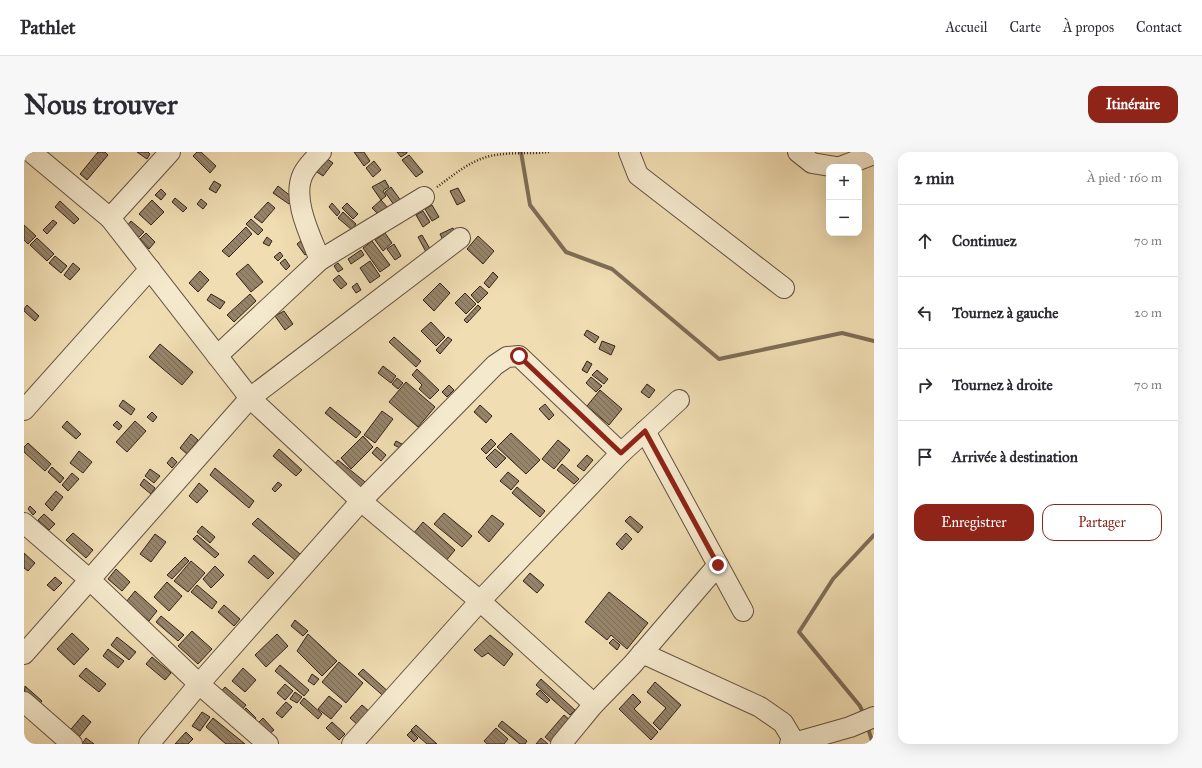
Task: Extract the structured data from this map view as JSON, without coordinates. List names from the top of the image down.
{
  "page": {
    "header": "Pathlet",
    "nav": [
      "Accueil",
      "Carte",
      "À propos",
      "Contact"
    ],
    "buttons": [
      "Itinéraire",
      ["Enregistrer", "Partager"]
    ],
    "title": "Nous trouver",
    "heading": ["2 min", "À pied · 160 m"],
    "map_buttons": ["+", "−"],
    "list": [
      ["Continuez", "70 m"],
      ["Tournez à gauche", "20 m"],
      ["Tournez à droite", "70 m"],
      "Arrivée à destination"
    ]
  }
}
